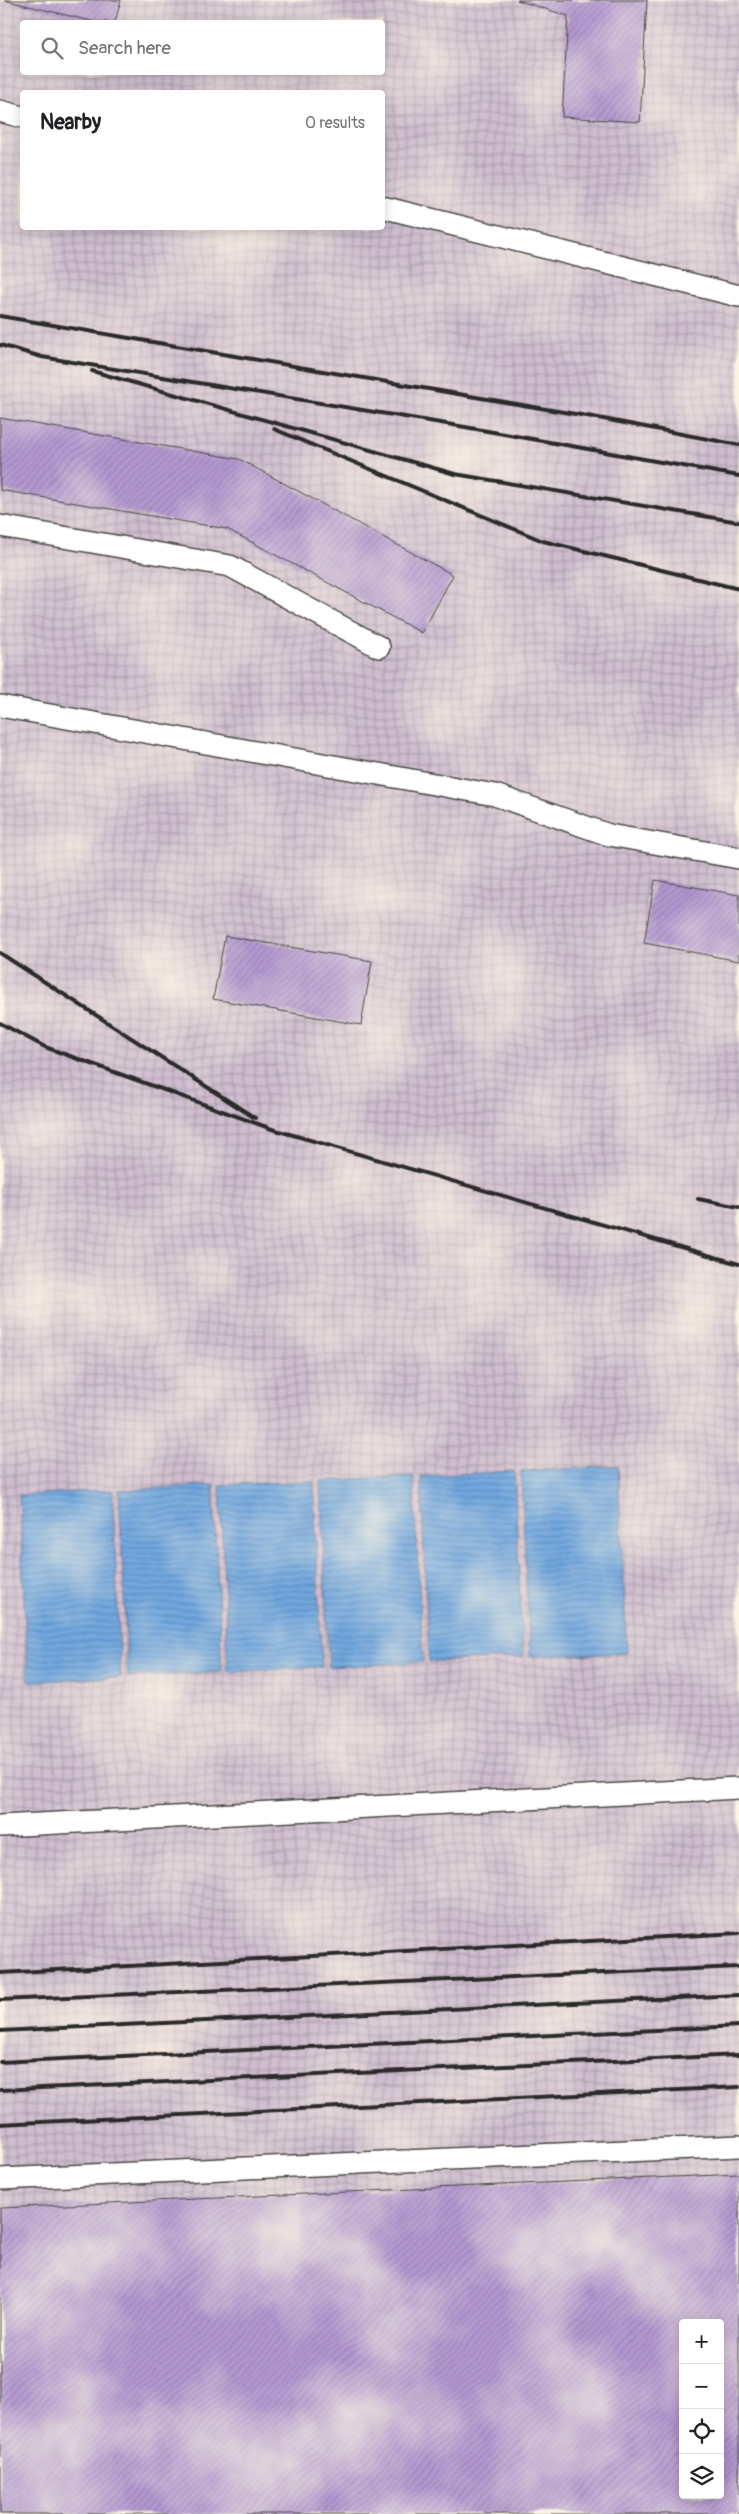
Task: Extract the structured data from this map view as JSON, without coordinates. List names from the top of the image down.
{
  "page": {
    "search": "Search here",
    "heading": ["Nearby", "0 results"],
    "map_buttons": ["+", "−"]
  }
}
